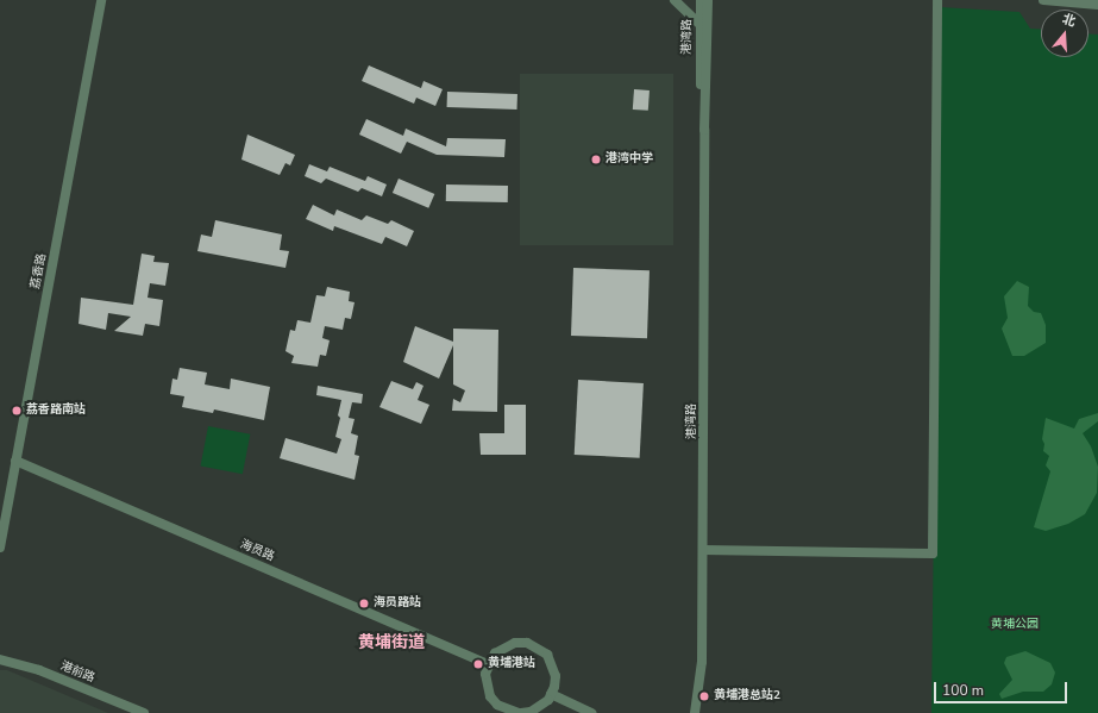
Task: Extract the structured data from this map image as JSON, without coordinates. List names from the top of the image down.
{
  "streets": {
    "street": [
      "港湾路",
      "荔香路",
      "海员路",
      "港前路"
    ]
  },
  "crossings": [
    ["荔香路", "海员路"]
  ],
  "districts": ["黄埔街道"],
  "parks": ["黄埔公园"],
  "places": [
    "港湾中学",
    "荔香路南站",
    "海员路站",
    "黄埔港站",
    "黄埔港总站2"
  ],
  "scale_bar": "100 m",
  "north": "top"
}
